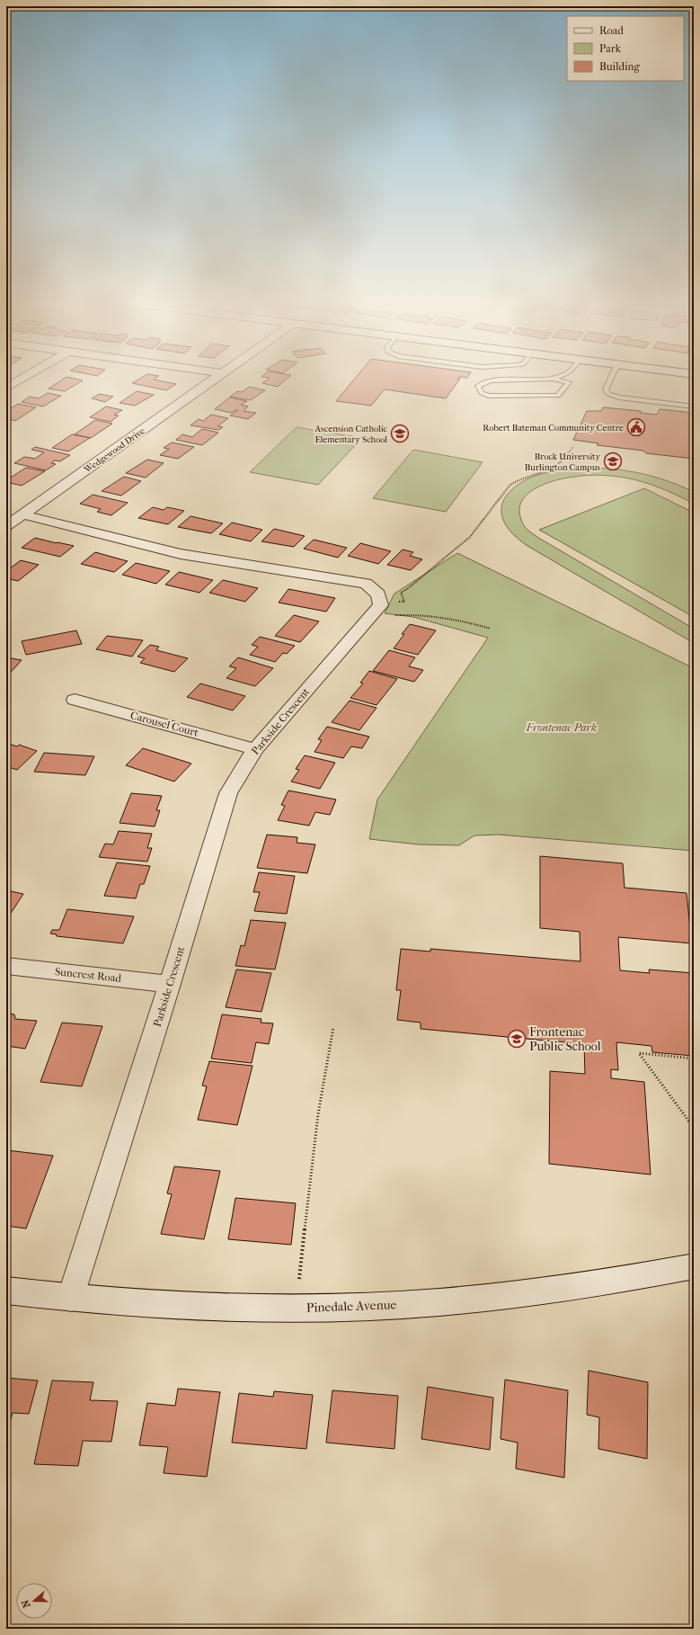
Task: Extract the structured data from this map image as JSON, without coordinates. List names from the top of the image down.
{
  "streets": {
    "main road": ["Pinedale Avenue"],
    "street": [
      "Wedgewood Drive",
      "Parkside Crescent",
      "Carousel Court",
      "Suncrest Road"
    ]
  },
  "crossings": [
    ["Parkside Crescent", "Carousel Court"],
    ["Parkside Crescent", "Suncrest Road"],
    ["Parkside Crescent", "Pinedale Avenue"]
  ],
  "parks": ["Frontenac Park"],
  "places": {
    "public building": ["Robert Bateman Community Centre"],
    "school or university": ["Ascension Catholic Elementary School", "Brock University Burlington Campus", "Frontenac Public School"]
  },
  "legend": ["Road", "Park", "Building"],
  "north": "left"
}
